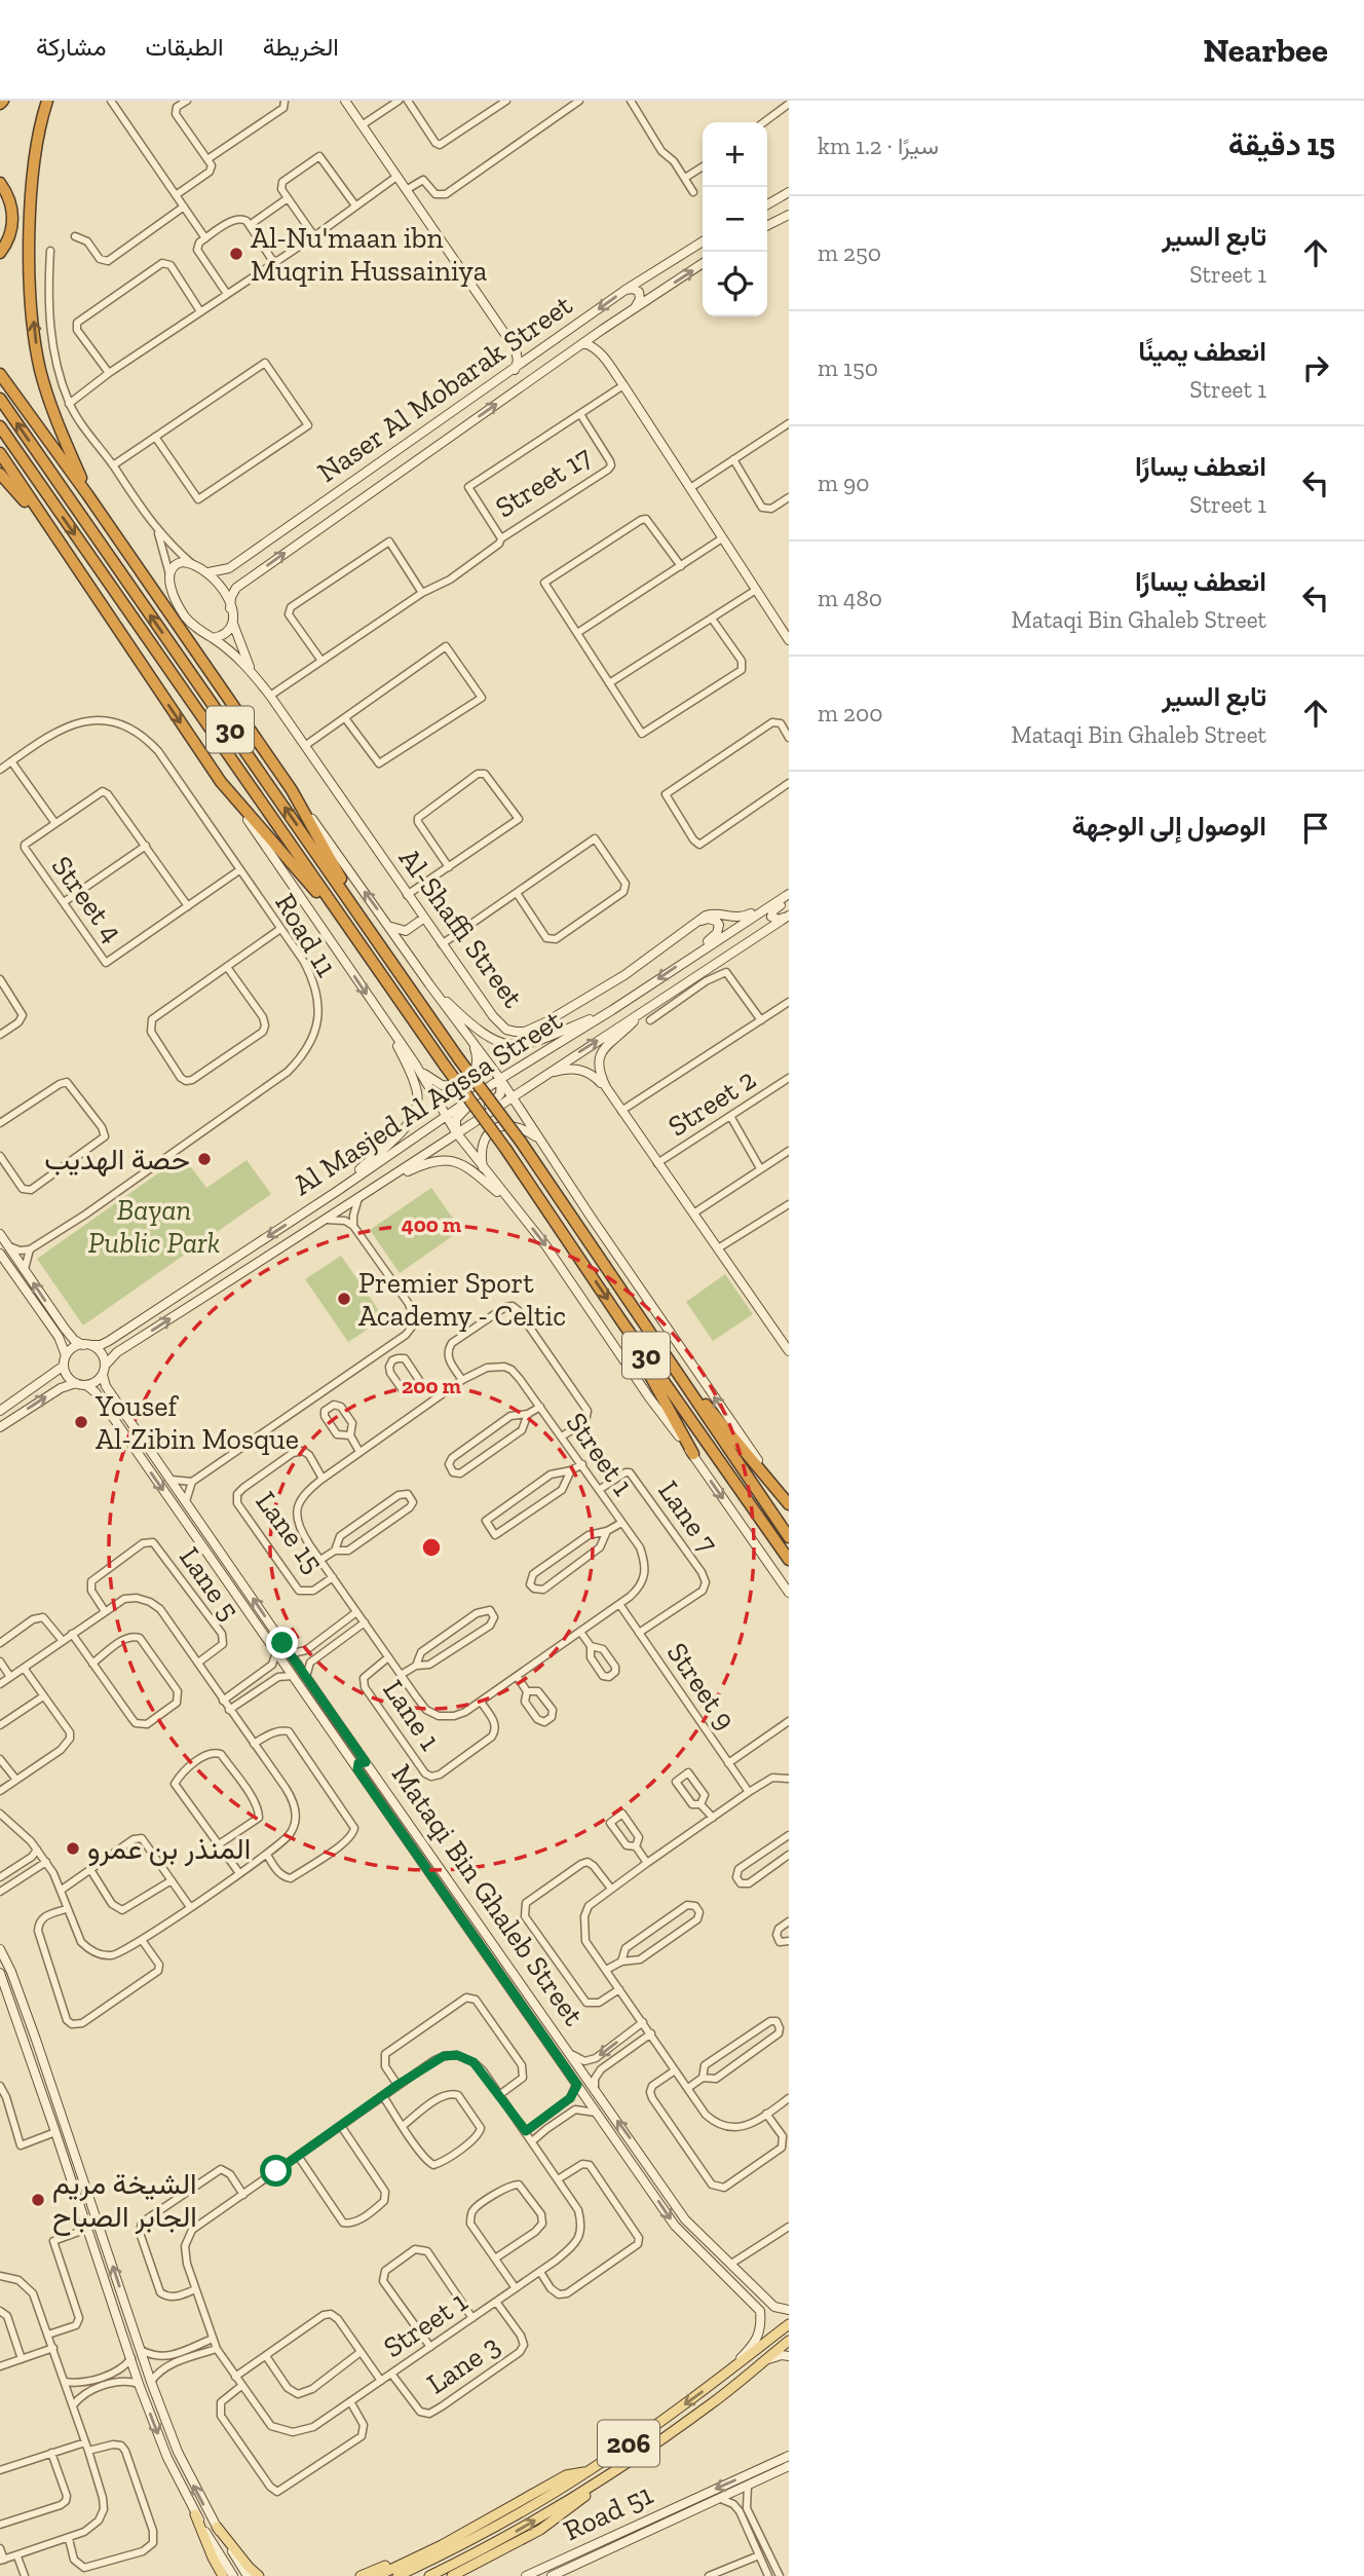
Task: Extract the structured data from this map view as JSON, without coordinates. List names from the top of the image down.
{
  "streets": {
    "highway": ["30"],
    "main road": ["206"],
    "street": [
      "Naser Al Mobarak Street",
      "Street 17",
      "Street 4",
      "Al-Shaffi Street",
      "Road 11",
      "Al Masjed Al Aqssa Street",
      "Street 2",
      "Street 1",
      "Lane 7",
      "Lane 15",
      "Lane 5",
      "Street 9",
      "Lane 1",
      "Mataqi Bin Ghaleb Street",
      "Lane 3",
      "Road 51"
    ]
  },
  "crossings": [
    ["Naser Al Mobarak Street", "Al-Shaffi Street"],
    ["Street 4", "Road 11"],
    ["Al-Shaffi Street", "Al Masjed Al Aqssa Street"],
    ["Al Masjed Al Aqssa Street", "Mataqi Bin Ghaleb Street"],
    ["Street 1", "Lane 7"],
    ["Street 1", "Lane 15"],
    ["Street 1", "Street 9"],
    ["Street 1", "Lane 1"],
    ["Street 1", "Lane 3"],
    ["Lane 7", "Street 9"]
  ],
  "parks": ["Bayan Public Park"],
  "places": [
    "Al-Nu'maan ibn Muqrin Hussainiya",
    "حصة الهديب",
    "Premier Sport Academy - Celtic",
    "Yousef Al-Zibin Mosque",
    "المنذر بن عمرو",
    "الشيخة مريم الجابر الصباح"
  ],
  "page": {
    "header": "Nearbee",
    "nav": ["الخريطة", "الطبقات", "مشاركة"],
    "heading": ["15 دقيقة", "سيرًا · 1.2 km"],
    "map_buttons": ["+", "−"],
    "list": [
      ["تابع السير", "Street 1", "250 m"],
      ["انعطف يمينًا", "Street 1", "150 m"],
      ["انعطف يسارًا", "Street 1", "90 m"],
      ["انعطف يسارًا", "Mataqi Bin Ghaleb Street", "480 m"],
      ["تابع السير", "Mataqi Bin Ghaleb Street", "200 m"],
      "الوصول إلى الوجهة"
    ]
  },
  "rings": ["400 m", "200 m"]
}
